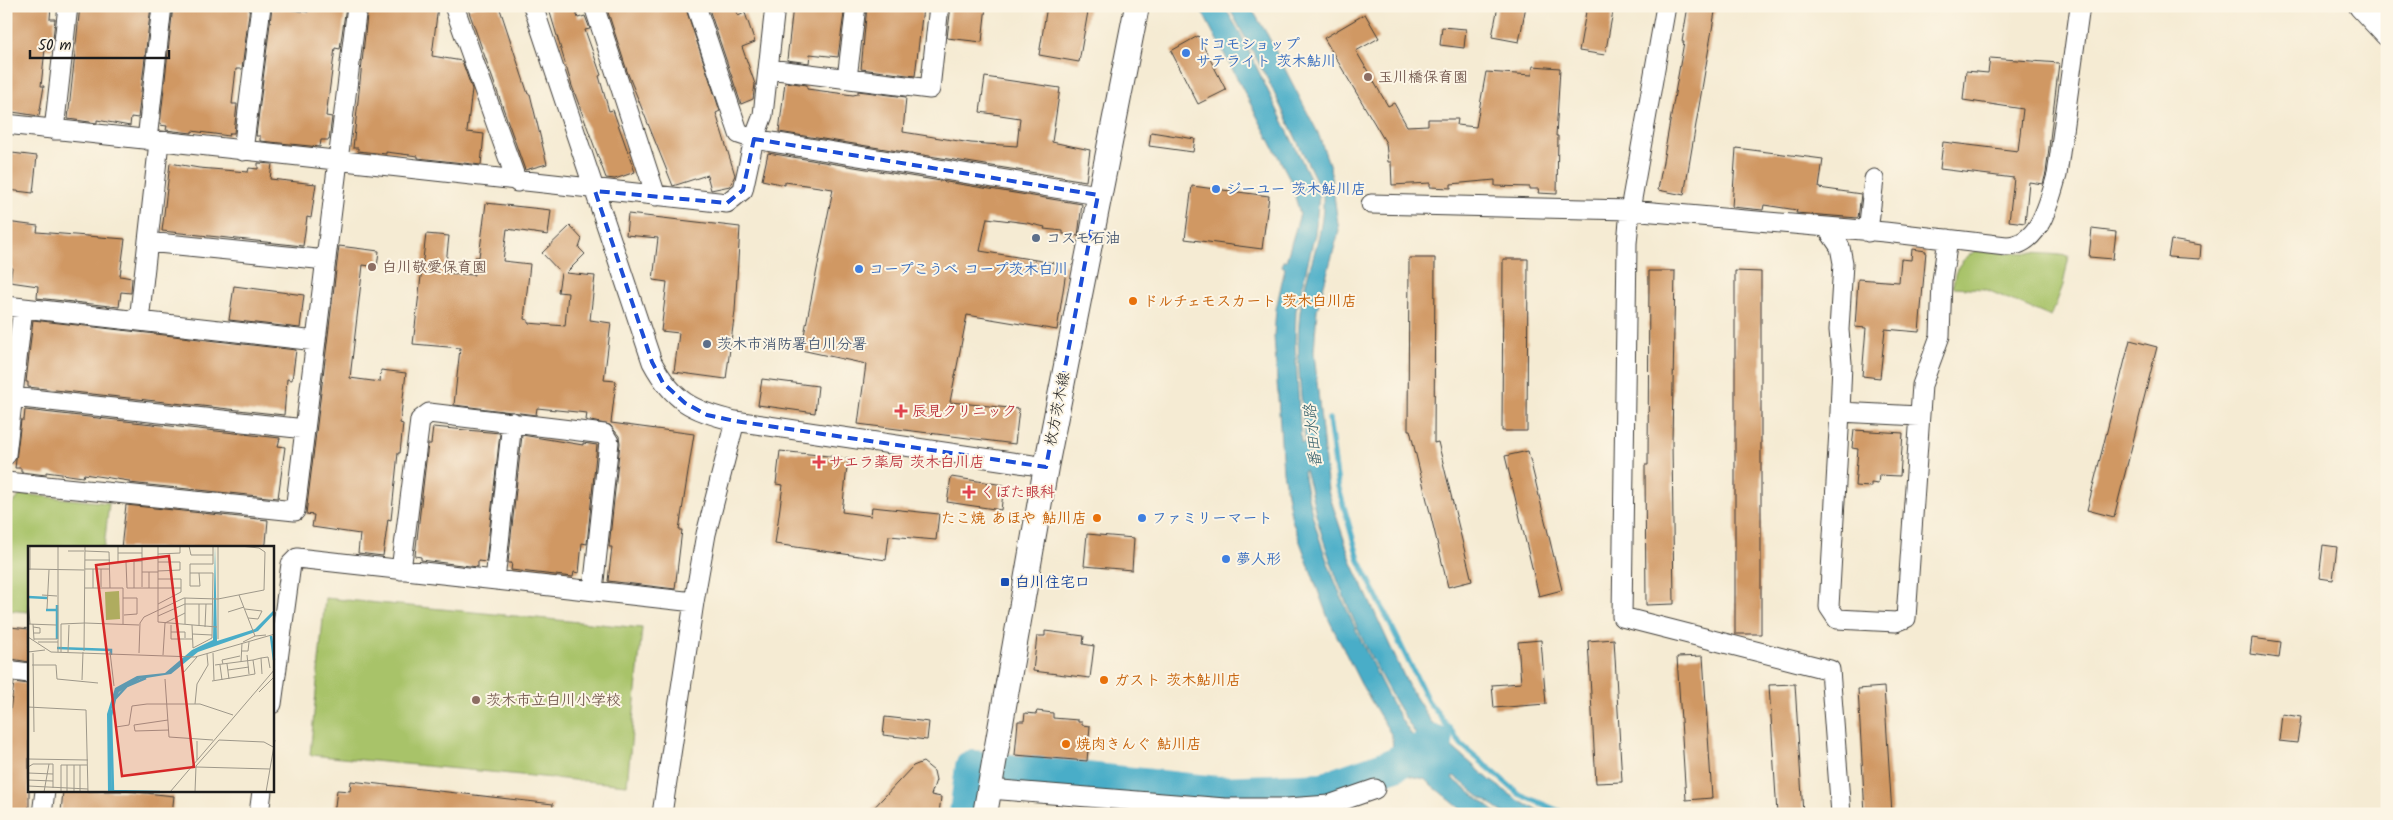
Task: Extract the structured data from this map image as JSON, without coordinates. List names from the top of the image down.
{
  "streets": {
    "main road": ["枚方茨木線"]
  },
  "water": ["番田水路"],
  "places": {
    "other": [
      "ドコモショップ サテライト 茨木鮎川",
      "玉川橋保育園",
      "ジーユー 茨木鮎川店",
      "コスモ石油",
      "白川敬愛保育園",
      "コープこうべ コープ茨木白川",
      "ドルチェモスカート 茨木白川店",
      "茨木市消防署白川分署",
      "たこ焼 あほや 鮎川店",
      "ファミリーマート",
      "夢人形",
      "ガスト 茨木鮎川店",
      "茨木市立白川小学校",
      "焼肉きんぐ 鮎川店"
    ],
    "health": ["辰見クリニック", "サエラ薬局 茨木白川店", "くぼた眼科"],
    "transit": ["白川住宅口"]
  },
  "scale_bar": "50 m"
}
